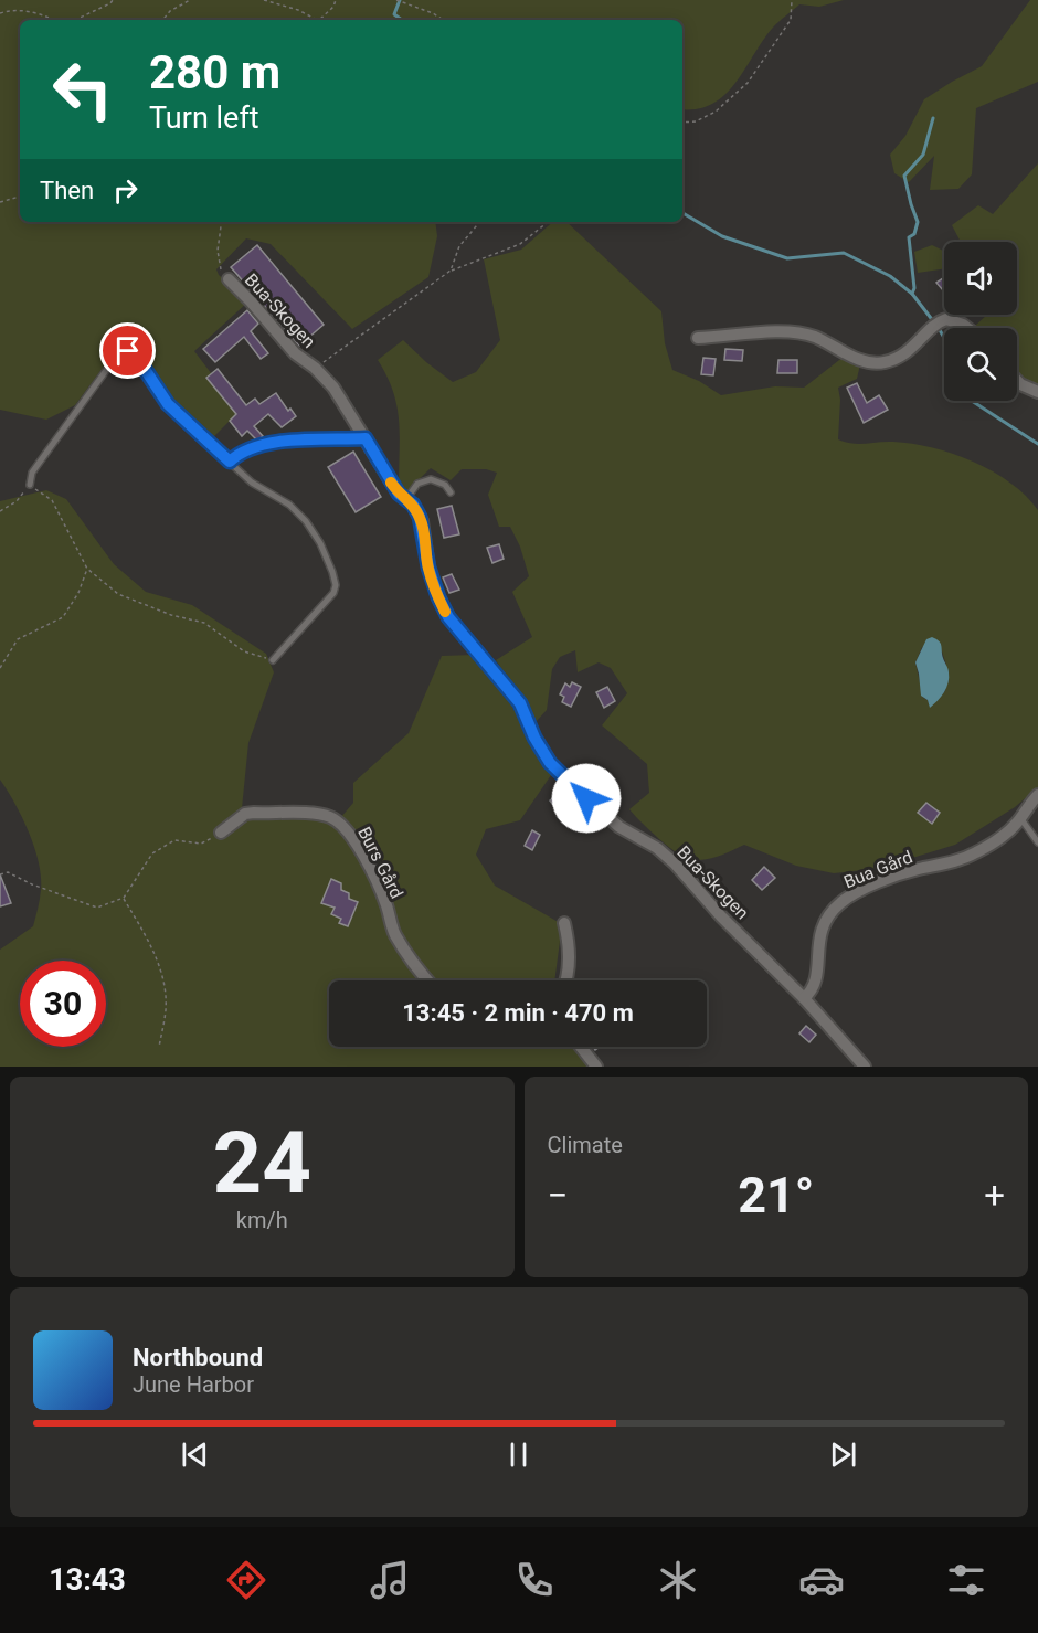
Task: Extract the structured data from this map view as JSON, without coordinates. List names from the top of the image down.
{
  "streets": {
    "street": ["Bua-Skogen", "Burs Gård", "Bua Gård"]
  },
  "crossings": [
    ["Bua-Skogen", "Bua Gård"]
  ],
  "page": {
    "turn": ["280 m", "Turn left"],
    "then": "Then",
    "limit": "30",
    "trip": "13:45 · 2 min · 470 m",
    "tile": [
      ["24", "km/h"],
      "Climate"
    ],
    "heat": ["−", "21°", "+"],
    "song": ["Northbound", "June Harbor"],
    "tabs": "13:43"
  }
}
